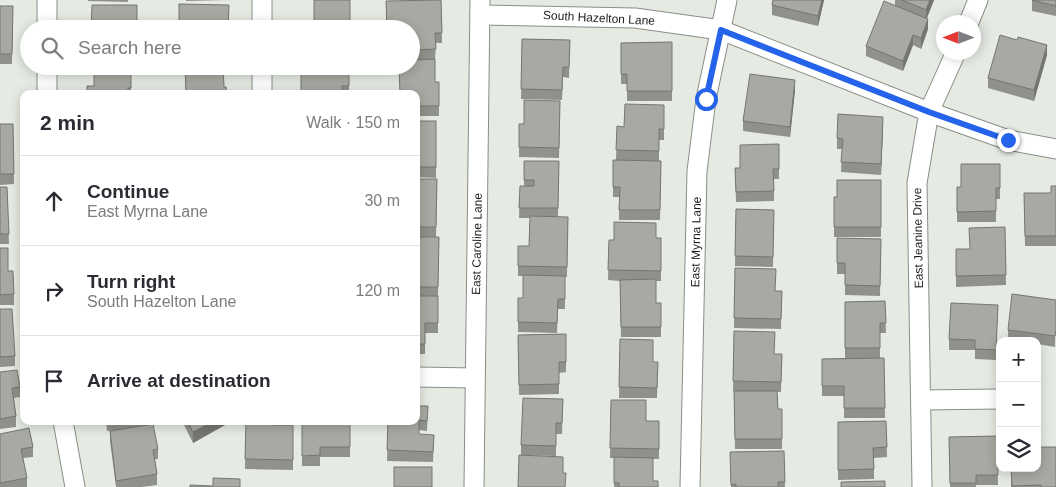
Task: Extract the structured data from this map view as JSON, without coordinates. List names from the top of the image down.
{
  "streets": {
    "street": [
      "South Hazelton Lane",
      "East Jeanine Drive",
      "East Myrna Lane",
      "East Caroline Lane"
    ]
  },
  "crossings": [
    ["South Hazelton Lane", "East Jeanine Drive"],
    ["South Hazelton Lane", "East Myrna Lane"],
    ["South Hazelton Lane", "East Caroline Lane"]
  ],
  "north": "left",
  "page": {
    "search": "Search here",
    "heading": ["2 min", "Walk · 150 m"],
    "list": [
      ["Continue", "East Myrna Lane", "30 m"],
      ["Turn right", "South Hazelton Lane", "120 m"],
      "Arrive at destination"
    ],
    "map_buttons": ["+", "−"]
  }
}
